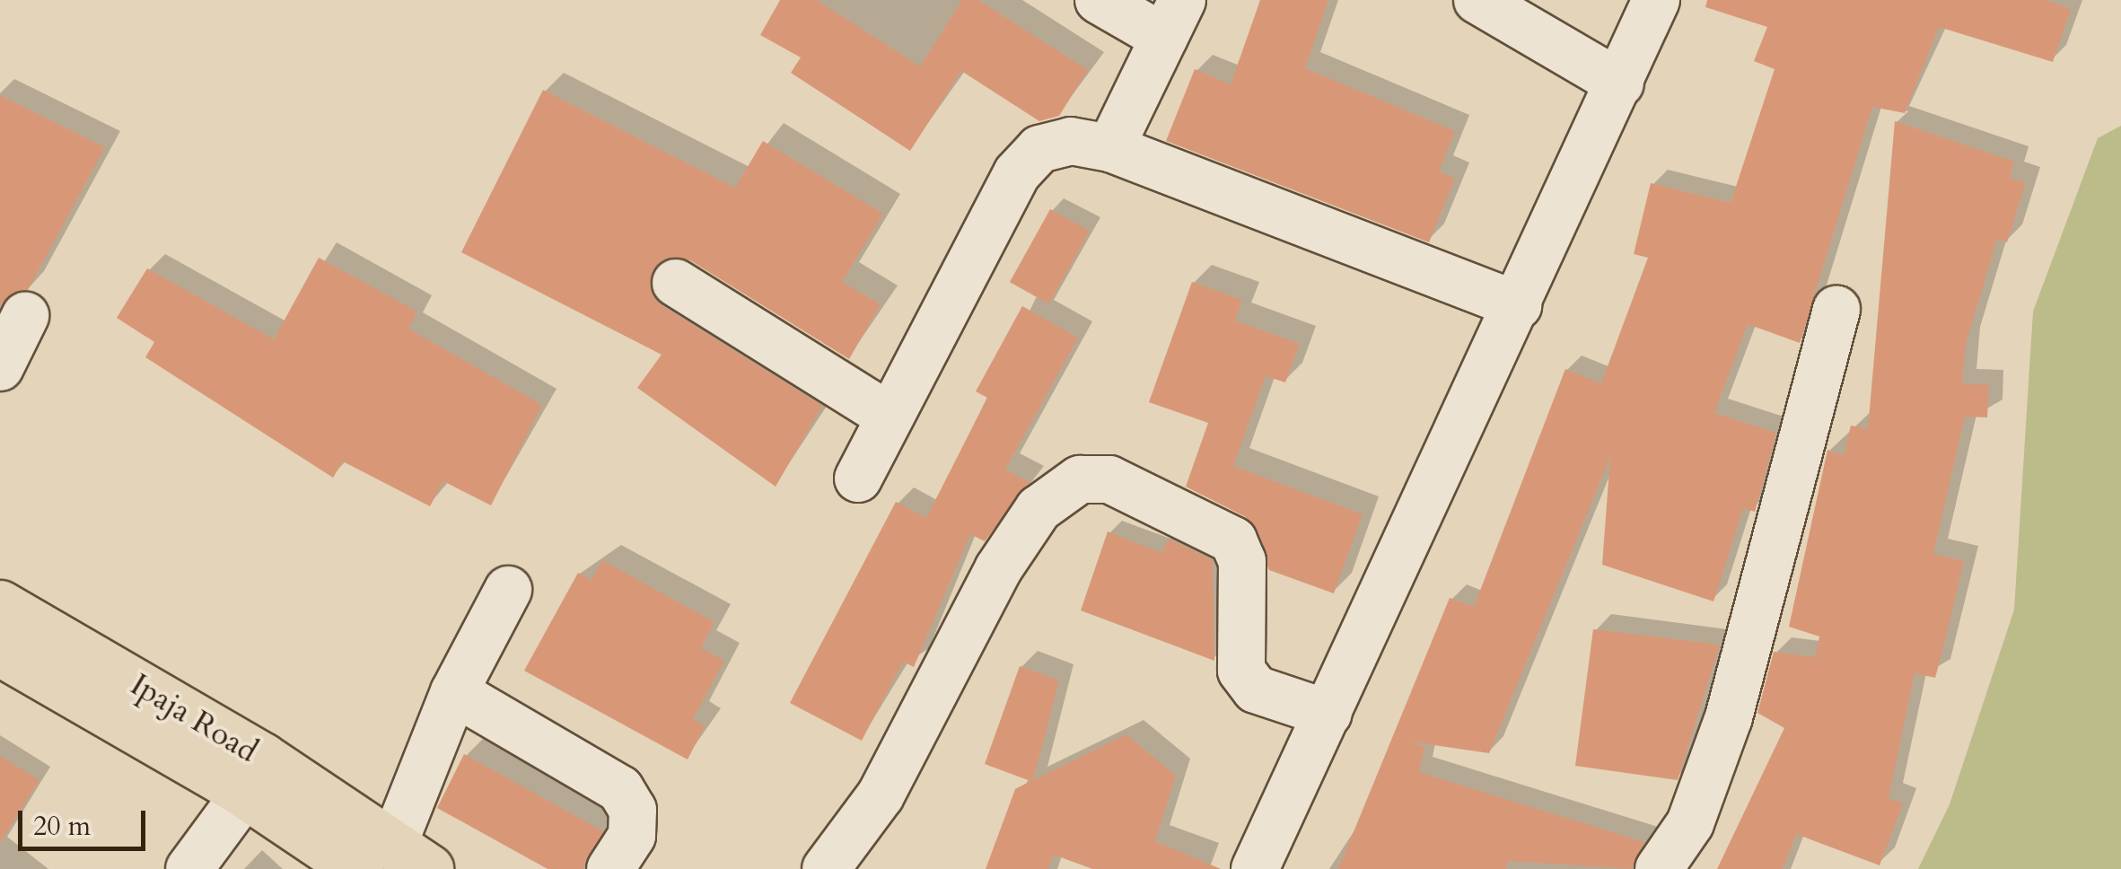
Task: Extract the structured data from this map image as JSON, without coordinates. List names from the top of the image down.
{
  "streets": {
    "main road": ["Ipaja Road"]
  },
  "scale_bar": "20 m"
}
